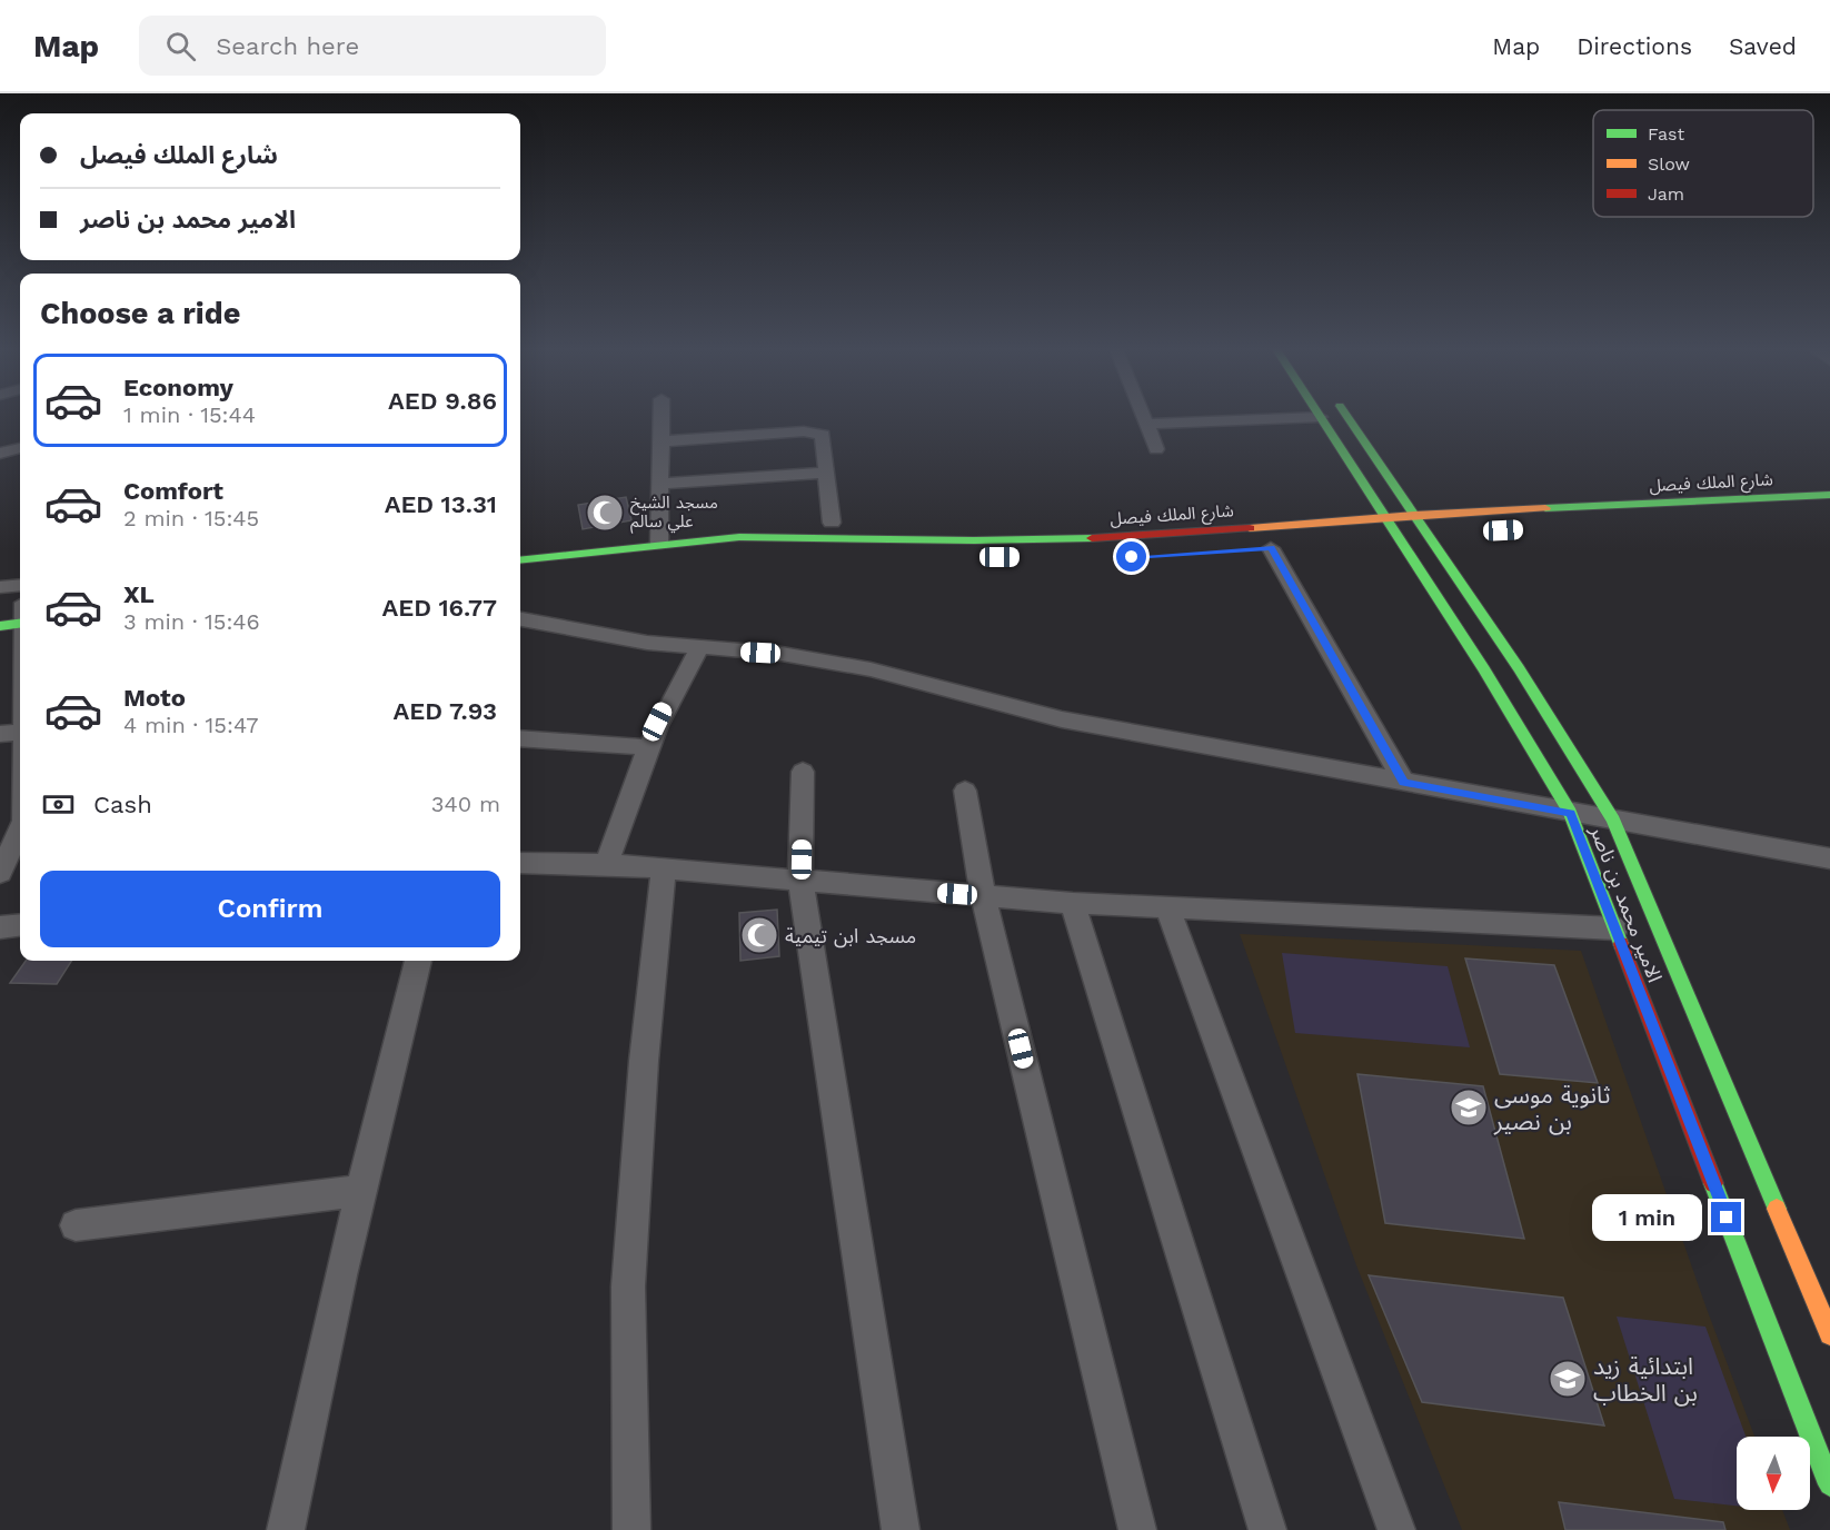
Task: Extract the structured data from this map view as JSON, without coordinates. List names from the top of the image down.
{
  "streets": {
    "main road": ["شارع الملك فيصل", "الامير محمد بن ناصر"]
  },
  "crossings": [
    ["شارع الملك فيصل", "الامير محمد بن ناصر"]
  ],
  "places": {
    "mosque": ["مسجد الشيخ علي سالم", "مسجد ابن تيمية"],
    "school or university": ["ثانوية موسى بن نصير", "ابتدائية زيد بن الخطاب"]
  },
  "legend": ["Fast", "Slow", "Jam"],
  "north": "bottom",
  "page": {
    "header": "Map",
    "search": "Search here",
    "nav": ["Map", "Directions", "Saved"],
    "banner": ["شارع الملك فيصل", "الامير محمد بن ناصر"],
    "heading": "Choose a ride",
    "list": [
      {
        "name": "Economy",
        "note": "1 min · 15:44",
        "value": "AED 9.86"
      },
      {
        "name": "Comfort",
        "note": "2 min · 15:45",
        "value": "AED 13.31"
      },
      {
        "name": "XL",
        "note": "3 min · 15:46",
        "value": "AED 16.77"
      },
      {
        "name": "Moto",
        "note": "4 min · 15:47",
        "value": "AED 7.93"
      }
    ],
    "pay": ["Cash", "340 m"],
    "buttons": "Confirm",
    "bubble": "1 min"
  }
}
